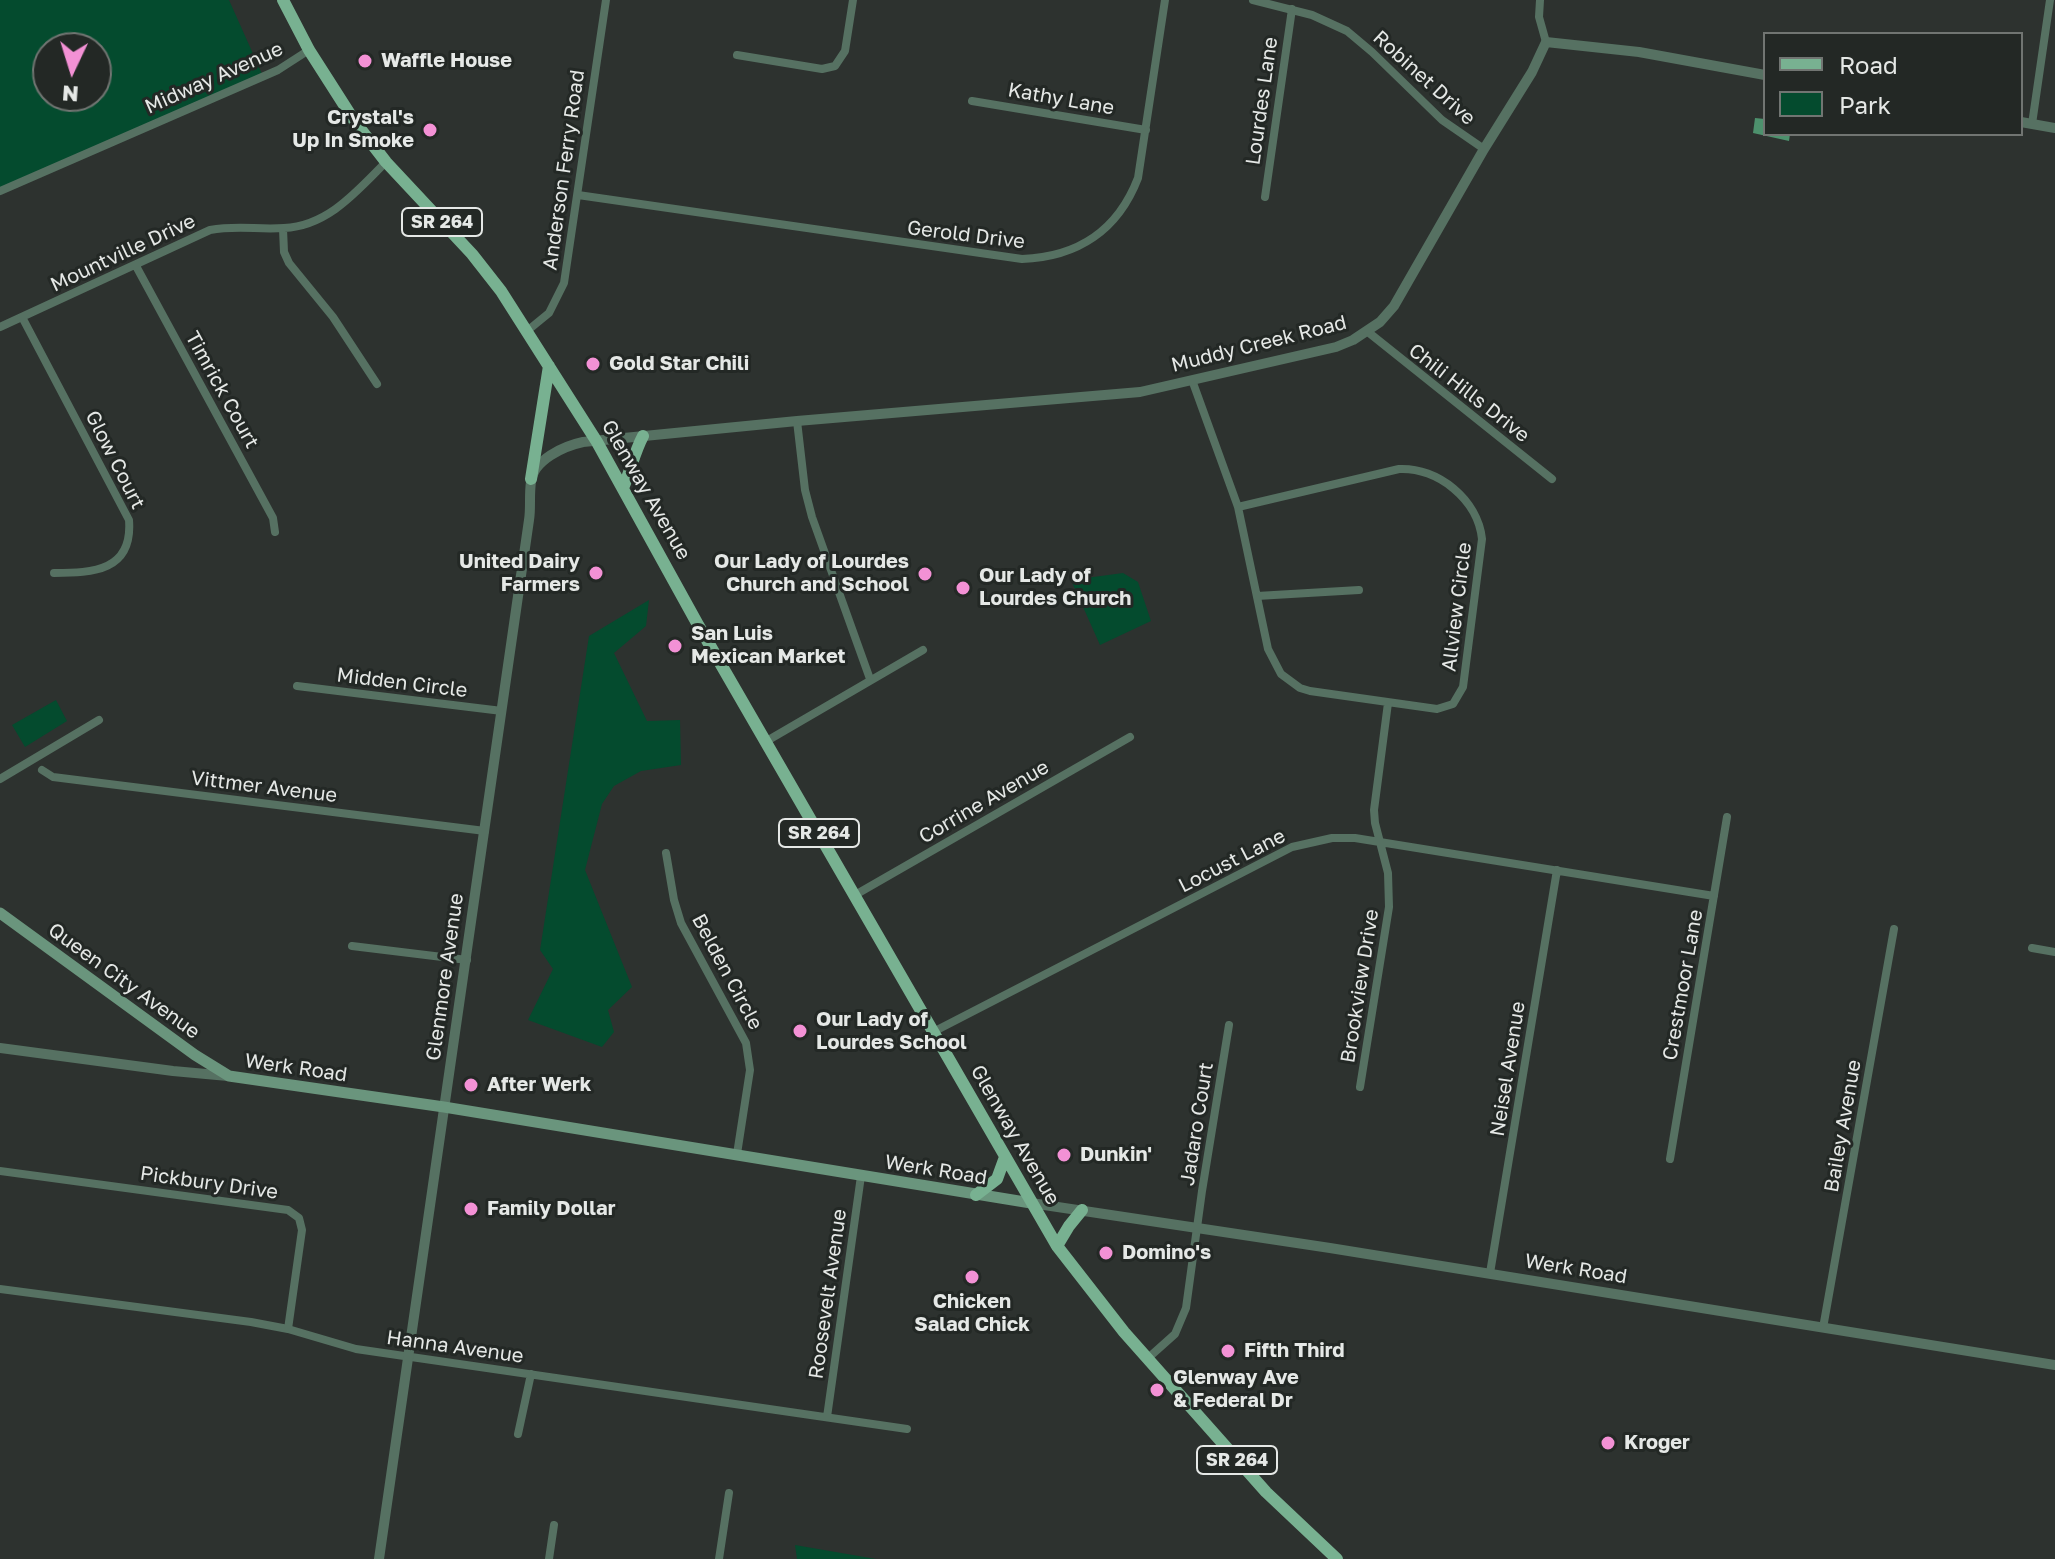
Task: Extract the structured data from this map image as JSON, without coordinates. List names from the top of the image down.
{
  "streets": {
    "main road": [
      "SR 264",
      "Glenway Avenue",
      "Queen City Avenue",
      "Werk Road"
    ],
    "street": [
      "Midway Avenue",
      "Robinet Drive",
      "Kathy Lane",
      "Lourdes Lane",
      "Anderson Ferry Road",
      "Gerold Drive",
      "Mountville Drive",
      "Muddy Creek Road",
      "Timrick Court",
      "Chili Hills Drive",
      "Glow Court",
      "Allview Circle",
      "Midden Circle",
      "Vittmer Avenue",
      "Corrine Avenue",
      "Locust Lane",
      "Belden Circle",
      "Glenmore Avenue",
      "Crestmoor Lane",
      "Brookview Drive",
      "Neisel Avenue",
      "Jadaro Court",
      "Bailey Avenue",
      "Pickbury Drive",
      "Roosevelt Avenue",
      "Hanna Avenue"
    ]
  },
  "crossings": [
    ["Midway Avenue", "Glenway Avenue"],
    ["Robinet Drive", "Lourdes Lane"],
    ["Robinet Drive", "Muddy Creek Road"],
    ["Kathy Lane", "Gerold Drive"],
    ["Anderson Ferry Road", "Gerold Drive"],
    ["Anderson Ferry Road", "Glenway Avenue"],
    ["Mountville Drive", "Timrick Court"],
    ["Mountville Drive", "Glow Court"],
    ["Mountville Drive", "Glenway Avenue"],
    ["Muddy Creek Road", "Chili Hills Drive"],
    ["Muddy Creek Road", "Glenway Avenue"],
    ["Muddy Creek Road", "Allview Circle"],
    ["Glenway Avenue", "Corrine Avenue"],
    ["Glenway Avenue", "Locust Lane"],
    ["Glenway Avenue", "Werk Road"],
    ["Glenway Avenue", "Jadaro Court"],
    ["Allview Circle", "Brookview Drive"],
    ["Midden Circle", "Glenmore Avenue"],
    ["Vittmer Avenue", "Glenmore Avenue"],
    ["Locust Lane", "Crestmoor Lane"],
    ["Locust Lane", "Brookview Drive"],
    ["Locust Lane", "Neisel Avenue"],
    ["Belden Circle", "Werk Road"],
    ["Glenmore Avenue", "Werk Road"],
    ["Glenmore Avenue", "Hanna Avenue"],
    ["Queen City Avenue", "Werk Road"],
    ["Werk Road", "Neisel Avenue"],
    ["Werk Road", "Jadaro Court"],
    ["Werk Road", "Bailey Avenue"],
    ["Werk Road", "Roosevelt Avenue"],
    ["Pickbury Drive", "Hanna Avenue"],
    ["Roosevelt Avenue", "Hanna Avenue"]
  ],
  "places": [
    "Waffle House",
    "Crystal's Up In Smoke",
    "Gold Star Chili",
    "United Dairy Farmers",
    "Our Lady of Lourdes Church and School",
    "Our Lady of Lourdes Church",
    "San Luis Mexican Market",
    "Our Lady of Lourdes School",
    "After Werk",
    "Dunkin'",
    "Family Dollar",
    "Domino's",
    "Chicken Salad Chick",
    "Fifth Third",
    "Glenway Ave & Federal Dr",
    "Kroger"
  ],
  "legend": ["Road", "Park"],
  "north": "bottom"
}
